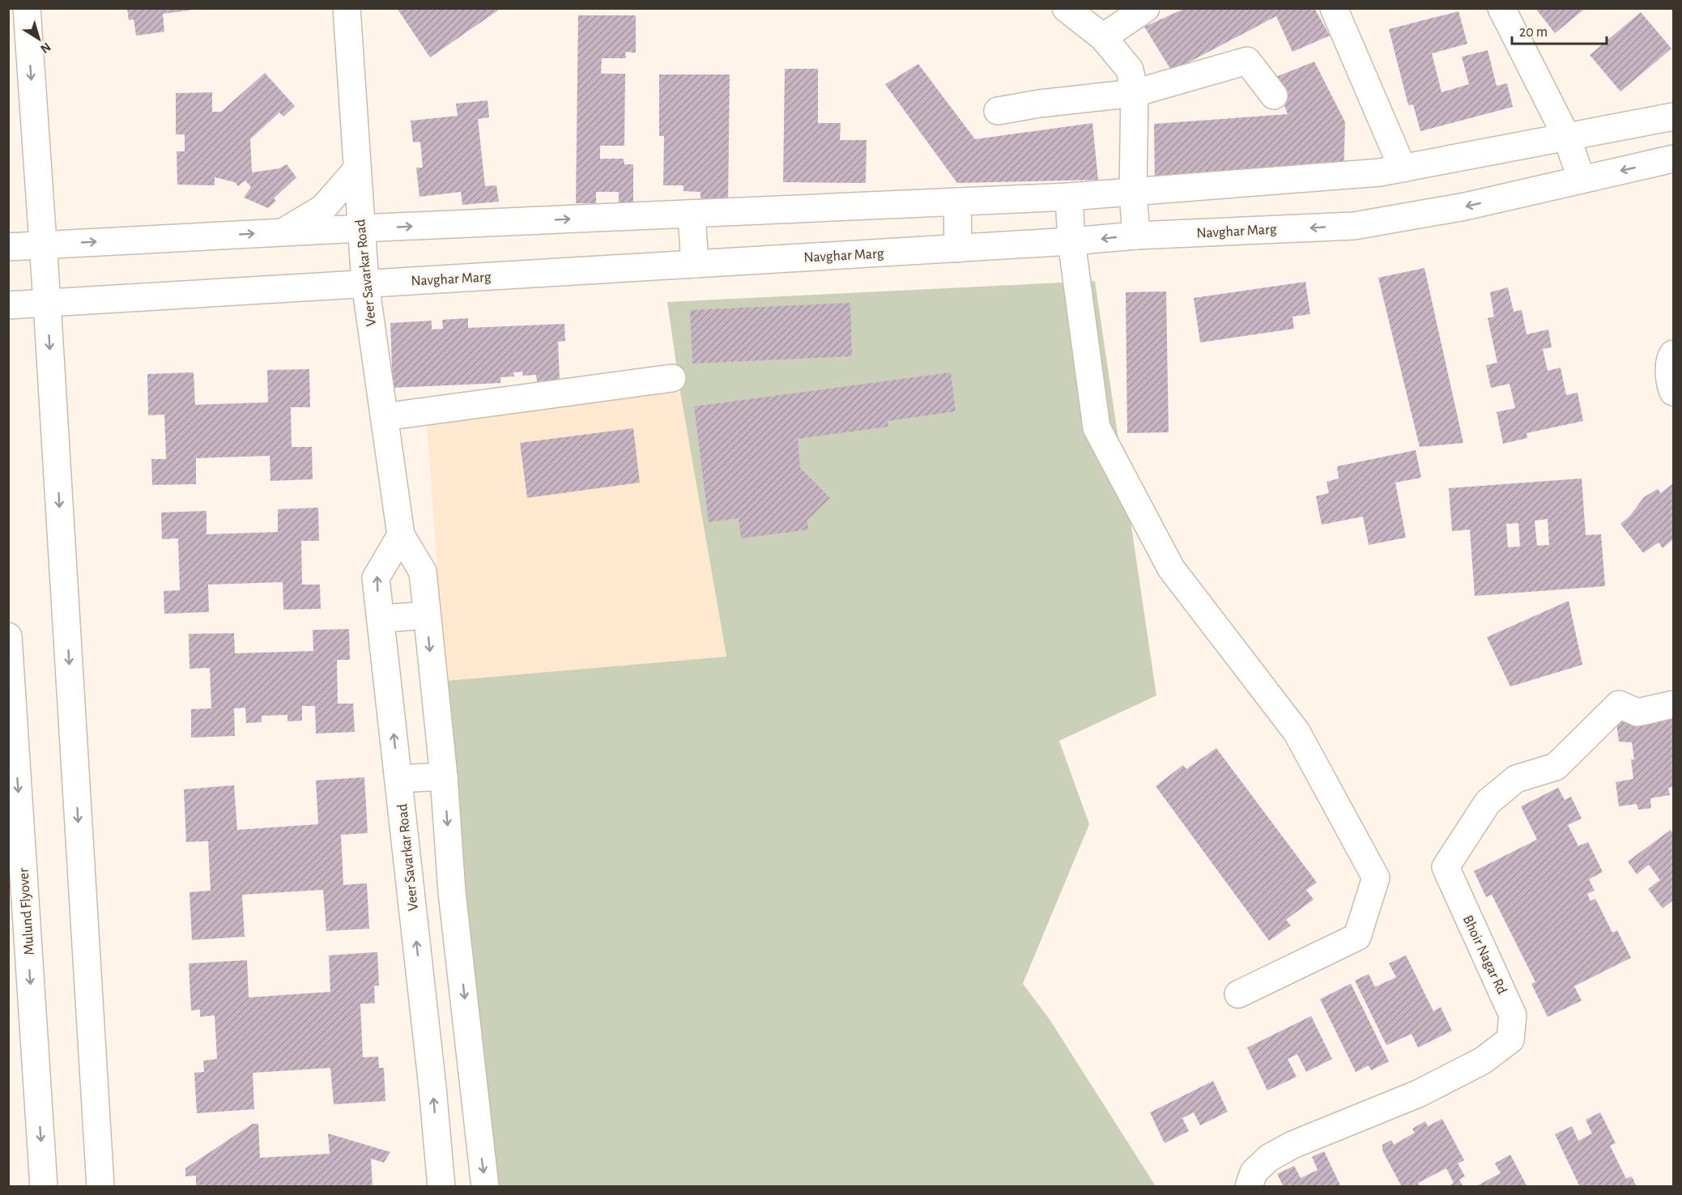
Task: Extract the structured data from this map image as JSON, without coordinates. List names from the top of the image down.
{
  "streets": {
    "main road": [
      "Navghar Marg",
      "Veer Savarkar Road",
      "Mulund Flyover",
      "Bhoir Nagar Rd"
    ]
  },
  "crossings": [
    ["Navghar Marg", "Veer Savarkar Road"]
  ],
  "scale_bar": "20 m",
  "north": "bottom right"
}
